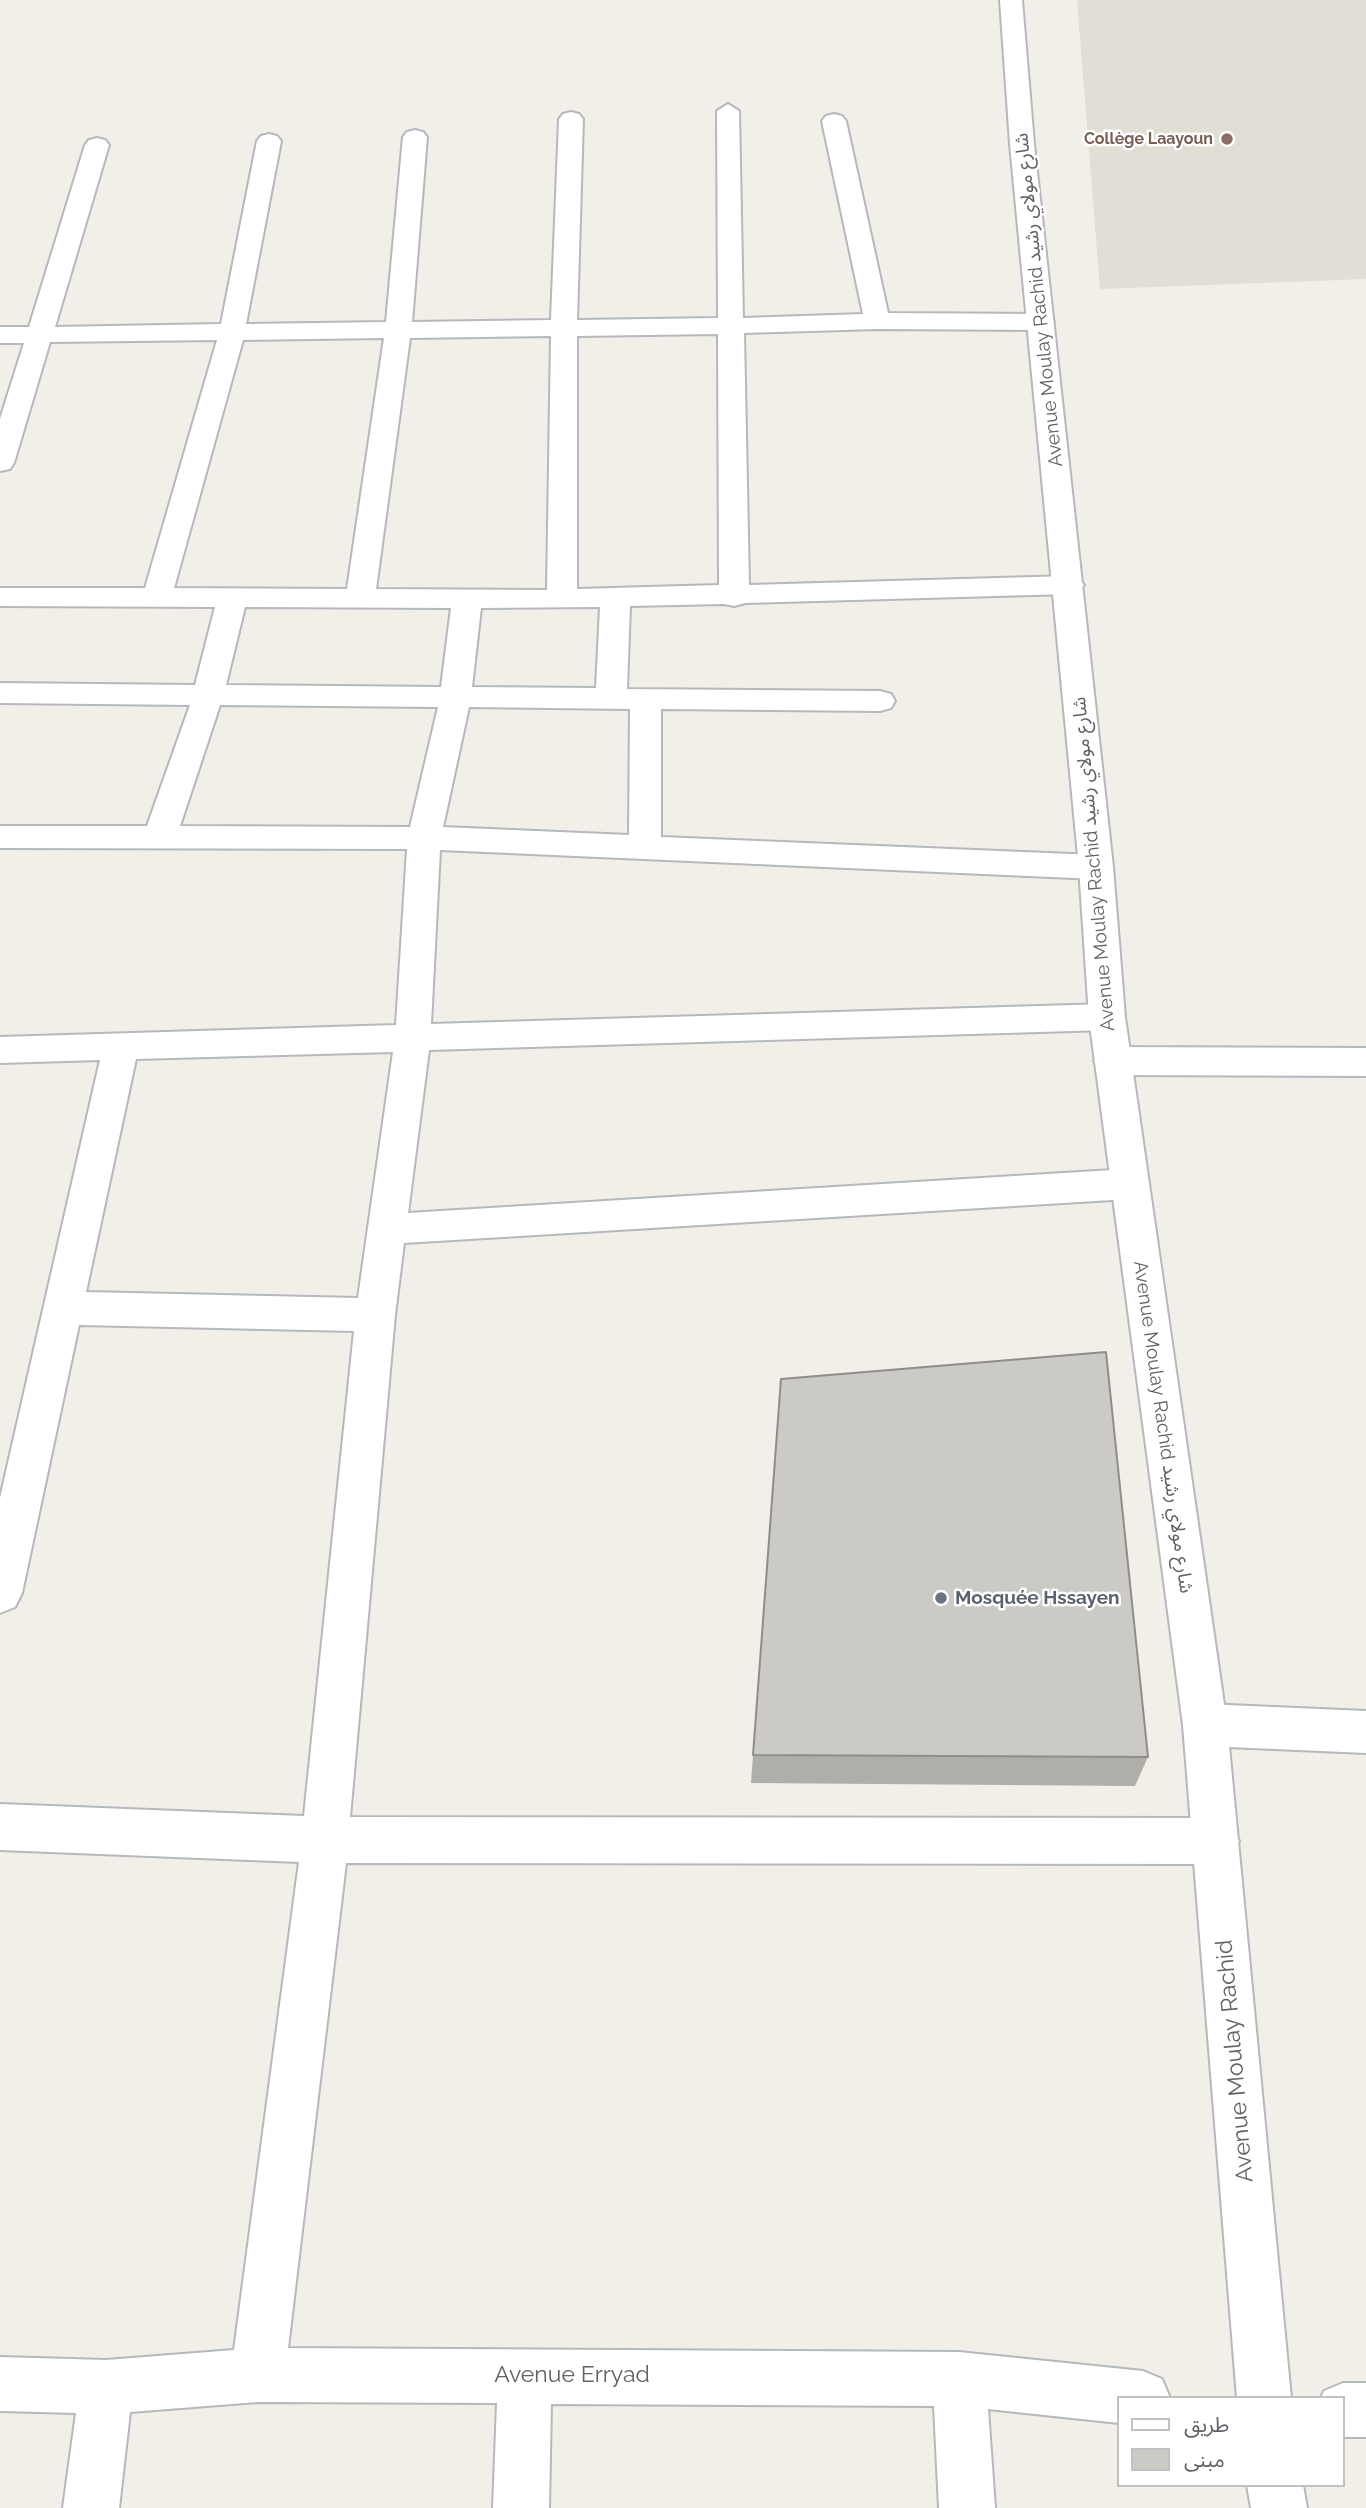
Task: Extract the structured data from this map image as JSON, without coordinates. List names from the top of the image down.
{
  "streets": {
    "street": ["Avenue Moulay Rachid شارع مولاي رشيد", "Avenue Moulay Rachid", "Avenue Erryad"]
  },
  "crossings": [
    ["Avenue Moulay Rachid شارع مولاي رشيد", "Avenue Moulay Rachid"]
  ],
  "places": ["Collège Laayoun", "Mosquée Hssayen"],
  "legend": ["طريق", "مبنى"]
}
